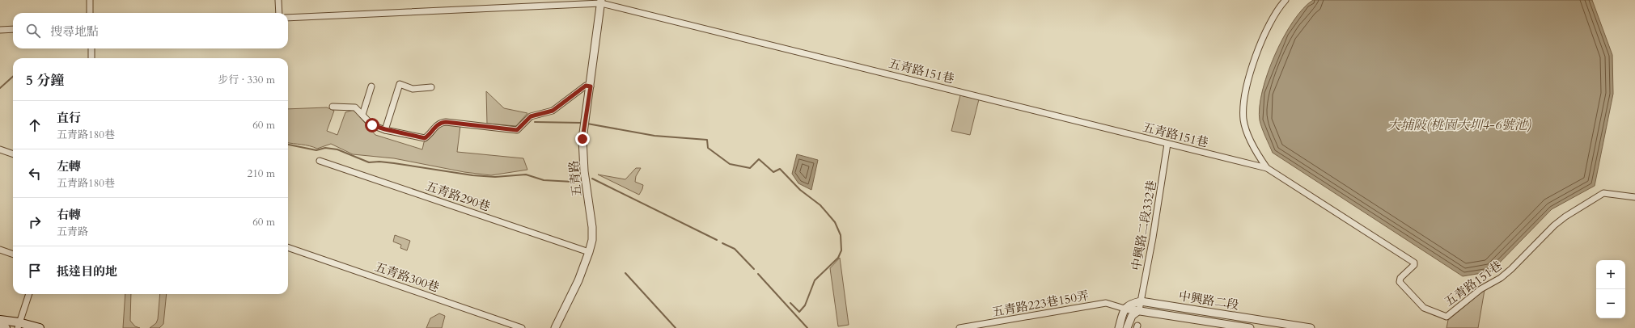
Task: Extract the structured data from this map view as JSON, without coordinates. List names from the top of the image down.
{
  "streets": {
    "street": [
      "五青路151巷",
      "五青路",
      "五青路290巷",
      "中興路二段332巷",
      "五青路300巷",
      "中興路二段",
      "五青路223巷150弄"
    ]
  },
  "crossings": [
    ["五青路151巷", "五青路"],
    ["五青路151巷", "中興路二段332巷"],
    ["五青路", "五青路290巷"],
    ["中興路二段332巷", "中興路二段"],
    ["中興路二段", "五青路223巷150弄"]
  ],
  "water": ["大埔陂(桃園大圳4-6號池)"],
  "page": {
    "search": "搜尋地點",
    "heading": ["5 分鐘", "步行 · 330 m"],
    "list": [
      ["直行", "五青路180巷", "60 m"],
      ["左轉", "五青路180巷", "210 m"],
      ["右轉", "五青路", "60 m"],
      "抵達目的地"
    ],
    "map_buttons": ["+", "−"]
  }
}
